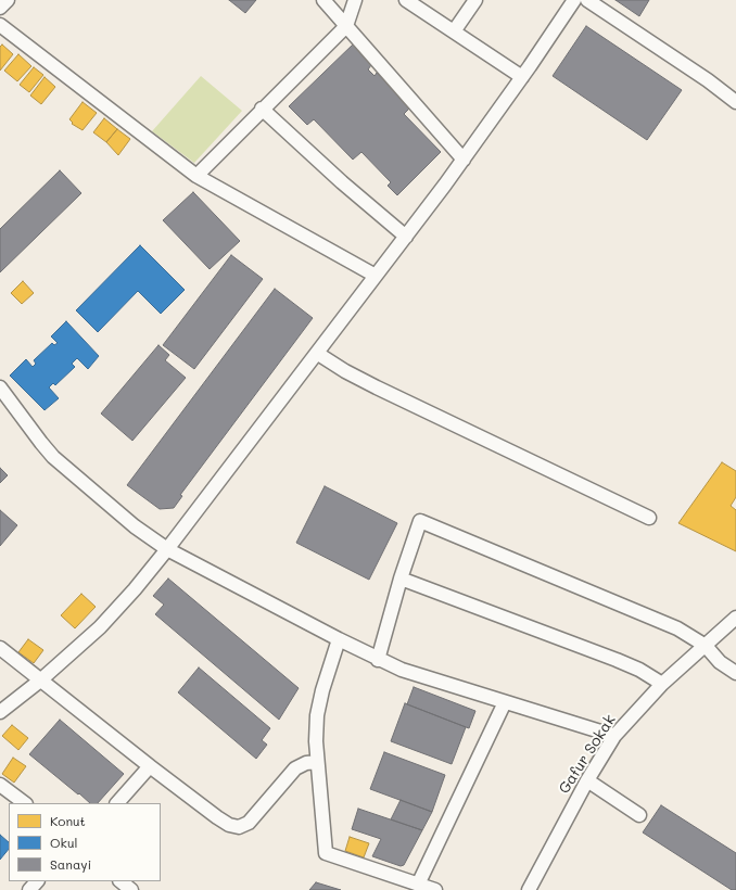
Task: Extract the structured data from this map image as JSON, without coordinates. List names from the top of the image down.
{
  "streets": {
    "street": ["Gafur Sokak"]
  },
  "legend": ["Konut", "Okul", "Sanayi"]
}
